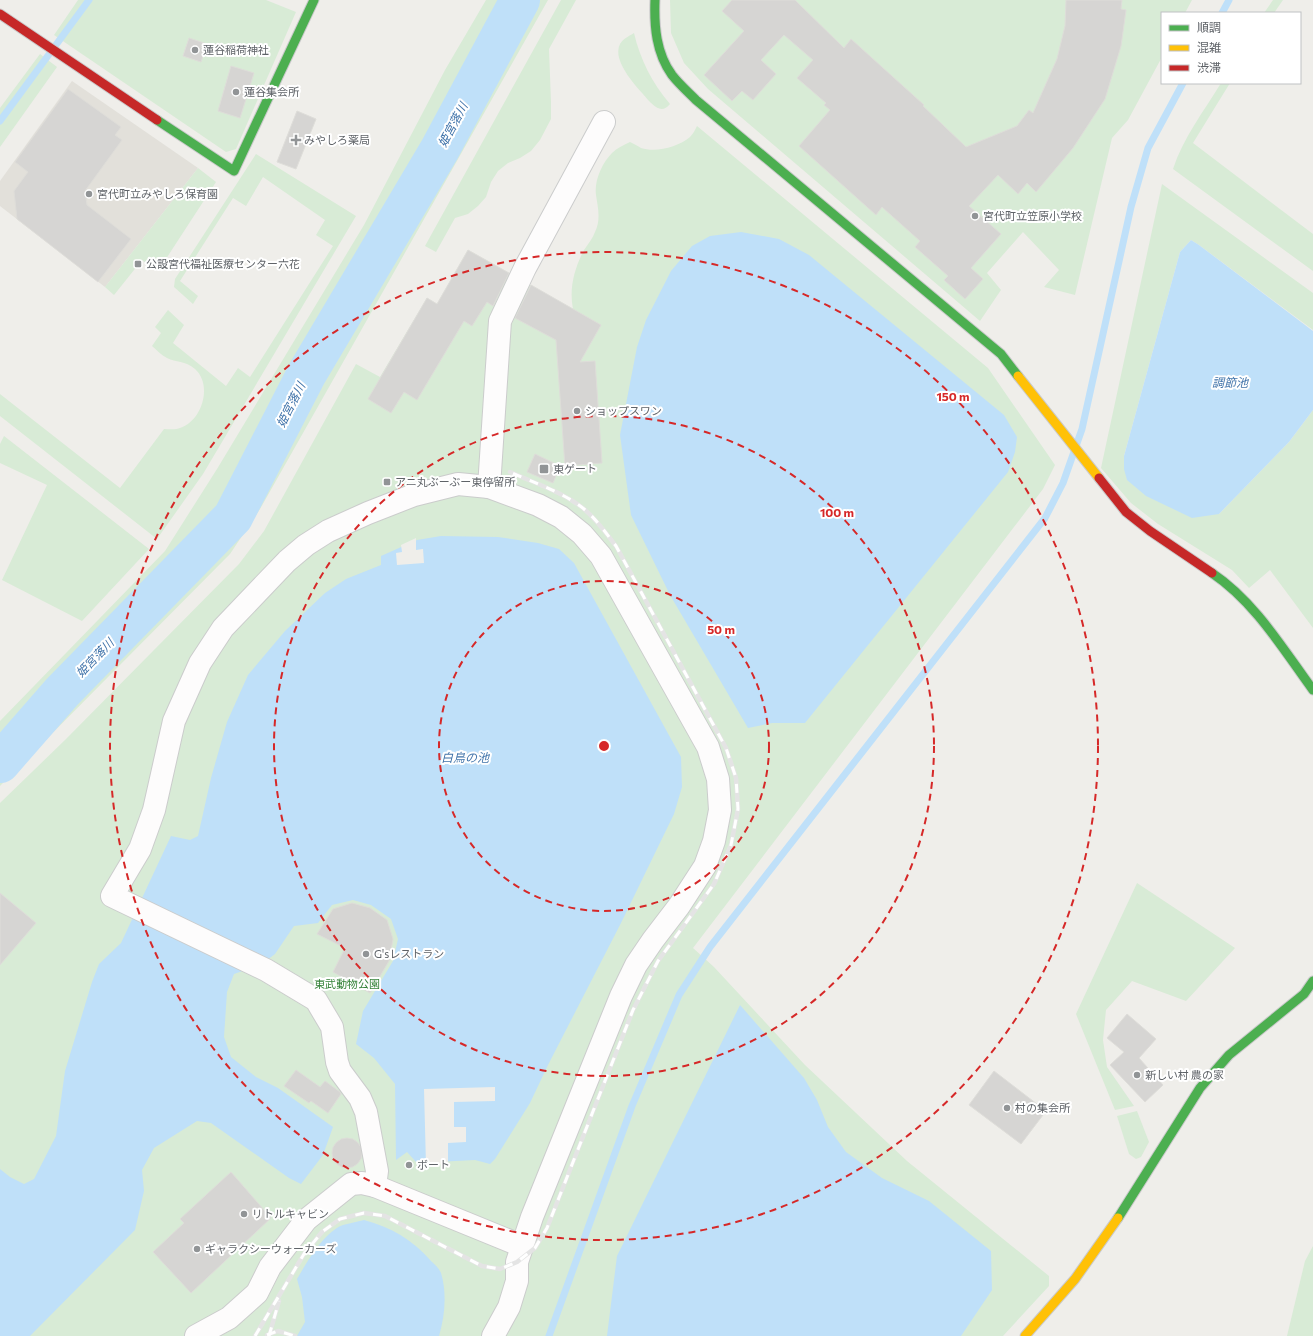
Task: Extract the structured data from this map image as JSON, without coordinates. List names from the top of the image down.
{
  "water": ["姫宮落川", "調節池", "白鳥の池"],
  "parks": ["東武動物公園"],
  "places": {
    "other": [
      "蓮谷稲荷神社",
      "蓮谷集会所",
      "宮代町立みやしろ保育園",
      "宮代町立笠原小学校",
      "ショップスワン",
      "G'sレストラン",
      "新しい村 農の家",
      "村の集会所",
      "ボート",
      "リトルキャビン",
      "ギャラクシーウォーカーズ"
    ],
    "health": ["みやしろ薬局"],
    "transit": ["公設宮代福祉医療センター六花", "東ゲート", "アニ丸ぶーぶー東停留所"]
  },
  "legend": ["順調", "混雑", "渋滞"],
  "rings": ["150 m", "100 m", "50 m"]
}
